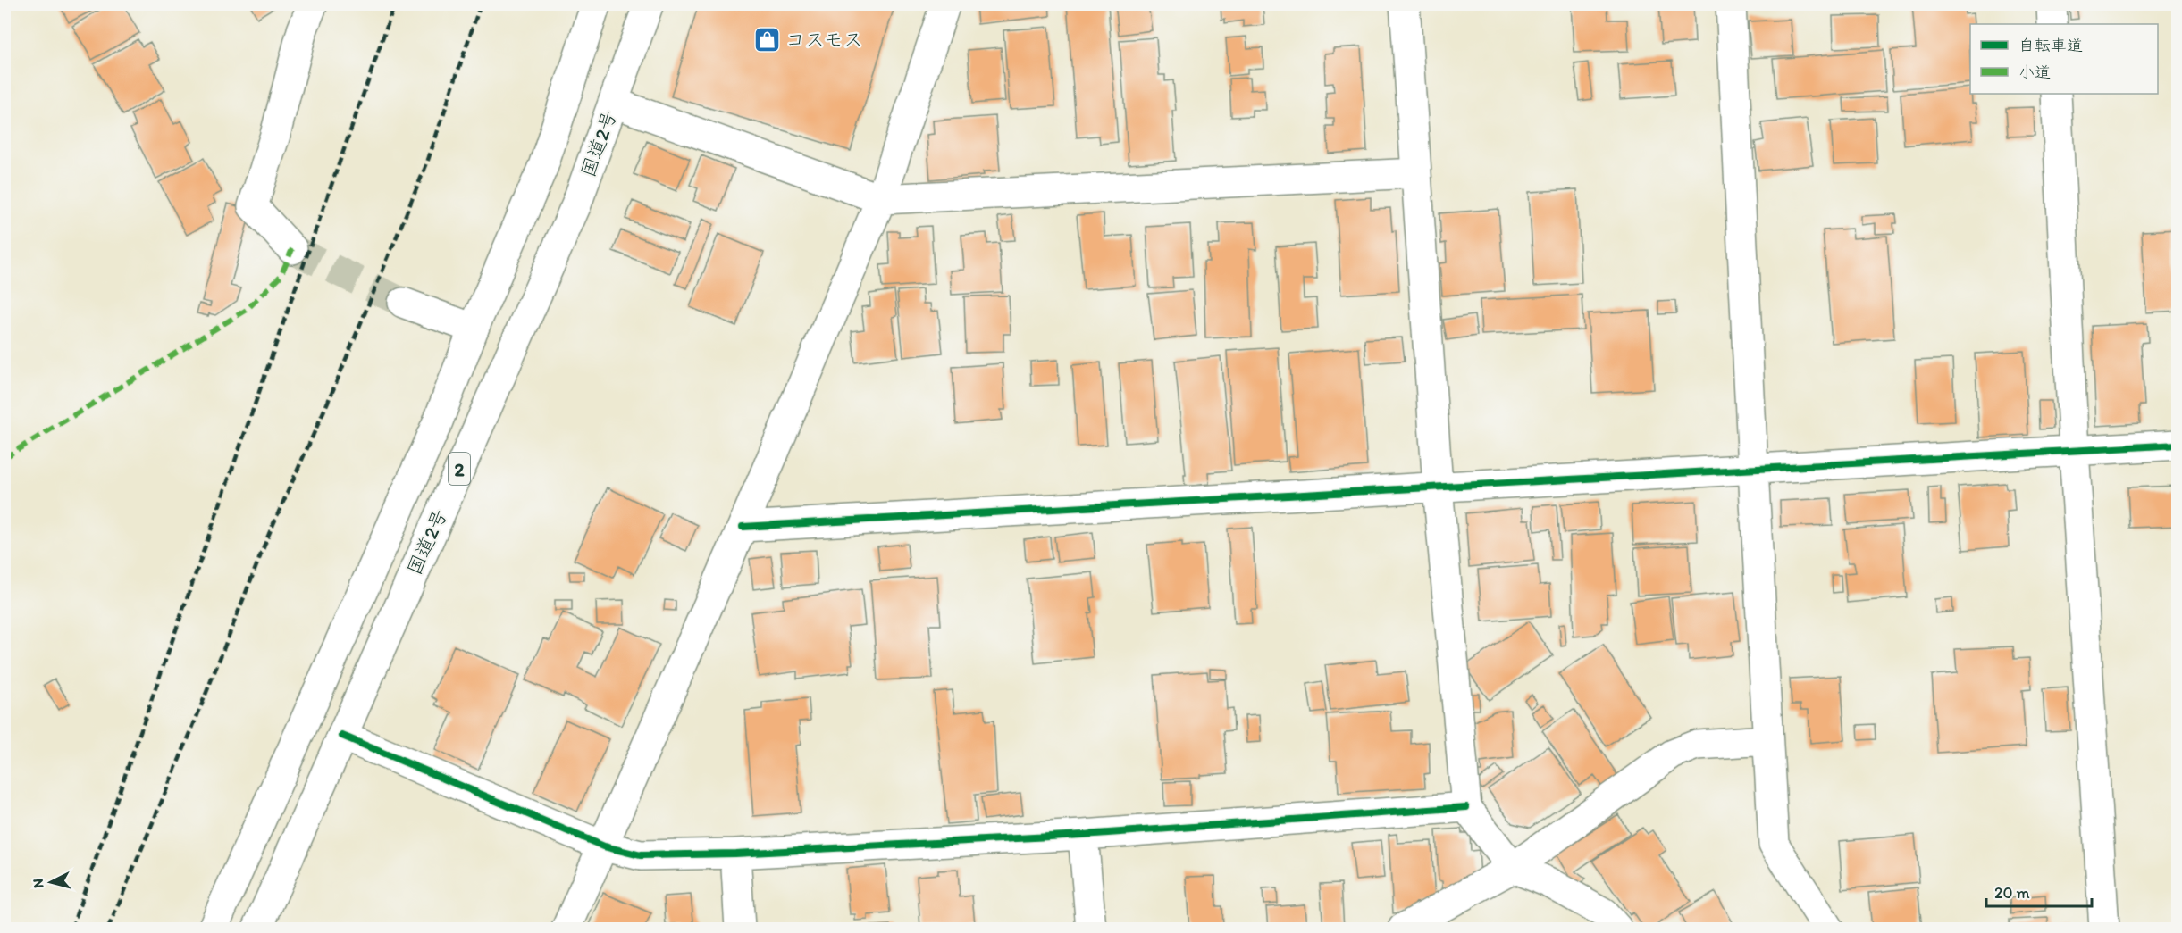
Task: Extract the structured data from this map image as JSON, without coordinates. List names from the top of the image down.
{
  "streets": {
    "main road": ["国道2号", "2"]
  },
  "places": {
    "shop": ["コスモス"]
  },
  "legend": ["自転車道", "小道"],
  "scale_bar": "20 m",
  "north": "left"
}
